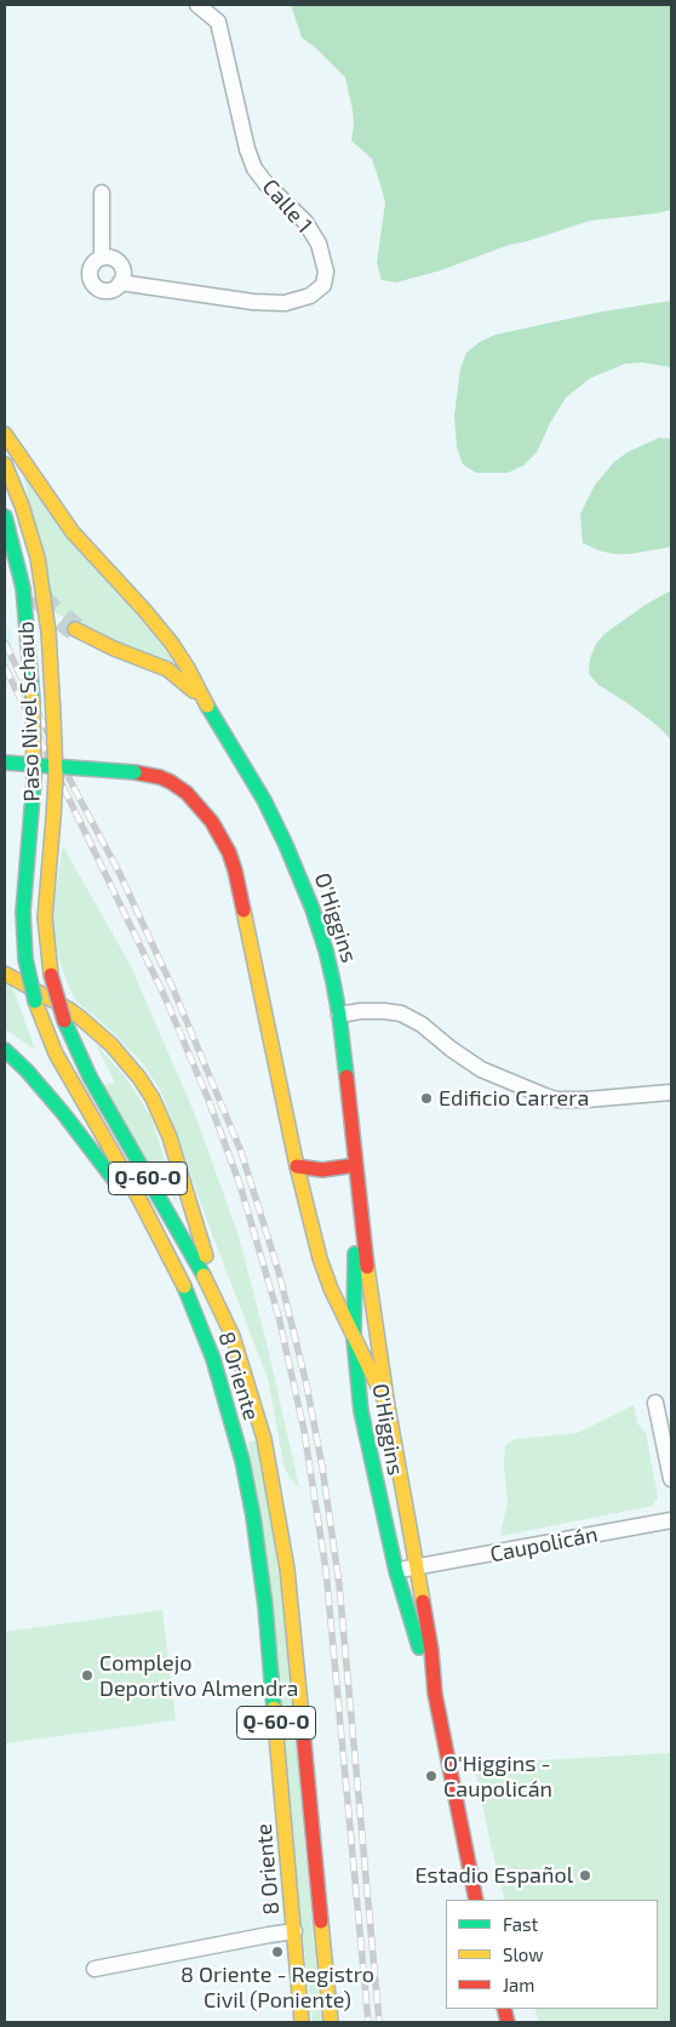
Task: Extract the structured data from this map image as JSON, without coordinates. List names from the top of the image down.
{
  "streets": {
    "main road": [
      "Paso Nivel Schaub",
      "O'Higgins",
      "Q-60-O",
      "8 Oriente"
    ],
    "street": ["Calle 1", "Caupolicán"]
  },
  "crossings": [
    ["Paso Nivel Schaub", "8 Oriente"],
    ["O'Higgins", "Caupolicán"]
  ],
  "places": [
    "Edificio Carrera",
    "Complejo Deportivo Almendra",
    "O'Higgins - Caupolicán",
    "Estadio Español",
    "8 Oriente - Registro Civil (Poniente)"
  ],
  "legend": ["Fast", "Slow", "Jam"]
}
